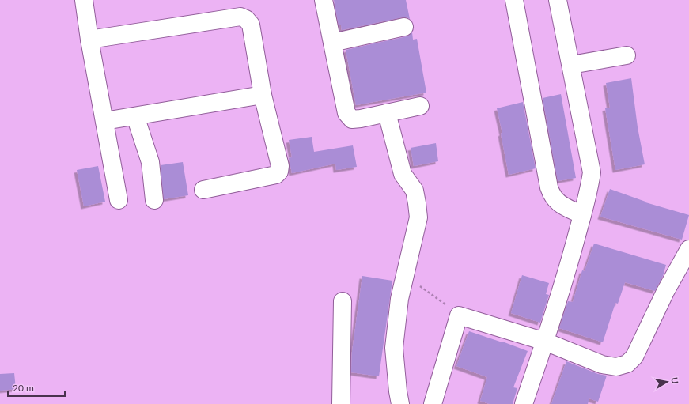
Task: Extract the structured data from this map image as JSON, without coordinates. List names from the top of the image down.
{
  "scale_bar": "20 m",
  "north": "right"
}
